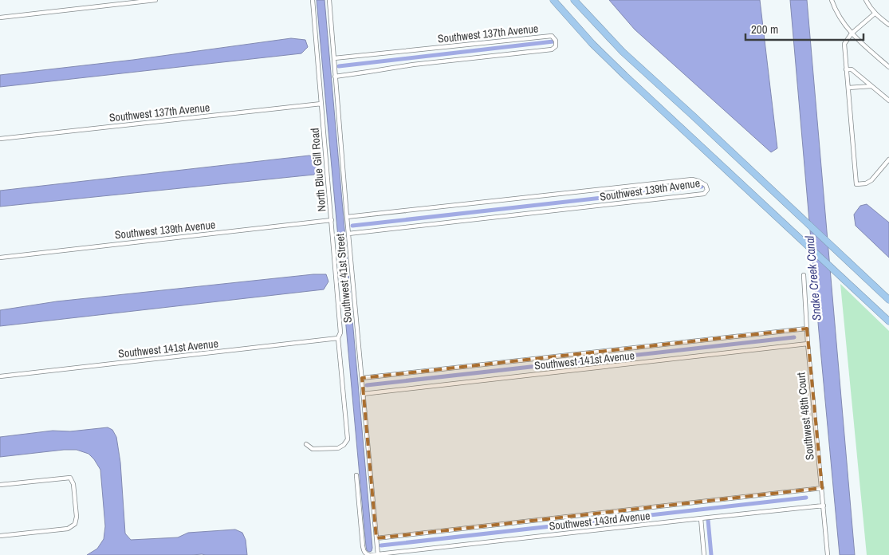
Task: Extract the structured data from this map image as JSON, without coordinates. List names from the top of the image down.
{
  "streets": {
    "street": [
      "Southwest 137th Avenue",
      "North Blue Gill Road",
      "Southwest 139th Avenue",
      "Southwest 41st Street",
      "Southwest 141st Avenue",
      "Southwest 48th Court",
      "Southwest 143rd Avenue"
    ]
  },
  "crossings": [
    ["Southwest 137th Avenue", "North Blue Gill Road"],
    ["Southwest 137th Avenue", "Southwest 41st Street"],
    ["North Blue Gill Road", "Southwest 139th Avenue"],
    ["North Blue Gill Road", "Southwest 141st Avenue"],
    ["Southwest 139th Avenue", "Southwest 41st Street"],
    ["Southwest 41st Street", "Southwest 141st Avenue"],
    ["Southwest 41st Street", "Southwest 143rd Avenue"],
    ["Southwest 141st Avenue", "Southwest 48th Court"],
    ["Southwest 48th Court", "Southwest 143rd Avenue"]
  ],
  "water": ["Snake Creek Canal"],
  "scale_bar": "200 m"
}
